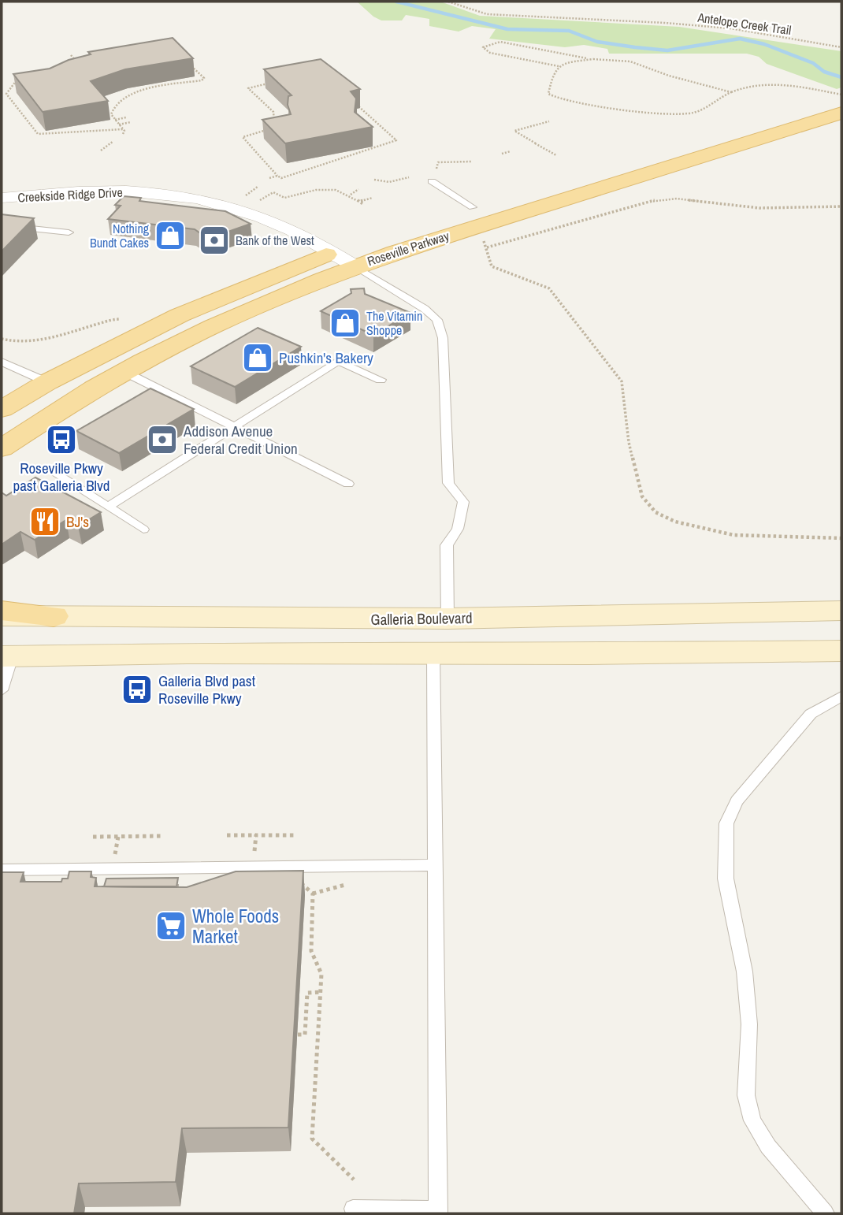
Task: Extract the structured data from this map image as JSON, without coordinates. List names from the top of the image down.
{
  "streets": {
    "main road": ["Roseville Parkway", "Galleria Boulevard"],
    "street": ["Creekside Ridge Drive"],
    "path": ["Antelope Creek Trail"]
  },
  "crossings": [
    ["Creekside Ridge Drive", "Roseville Parkway"]
  ],
  "places": {
    "shop": ["Nothing Bundt Cakes", "The Vitamin Shoppe", "Pushkin's Bakery"],
    "bank": ["Bank of the West", "Addison Avenue Federal Credit Union"],
    "bus stop": ["Roseville Pkwy past Galleria Blvd", "Galleria Blvd past Roseville Pkwy"],
    "restaurant": ["BJ's"],
    "supermarket": ["Whole Foods Market"]
  }
}
